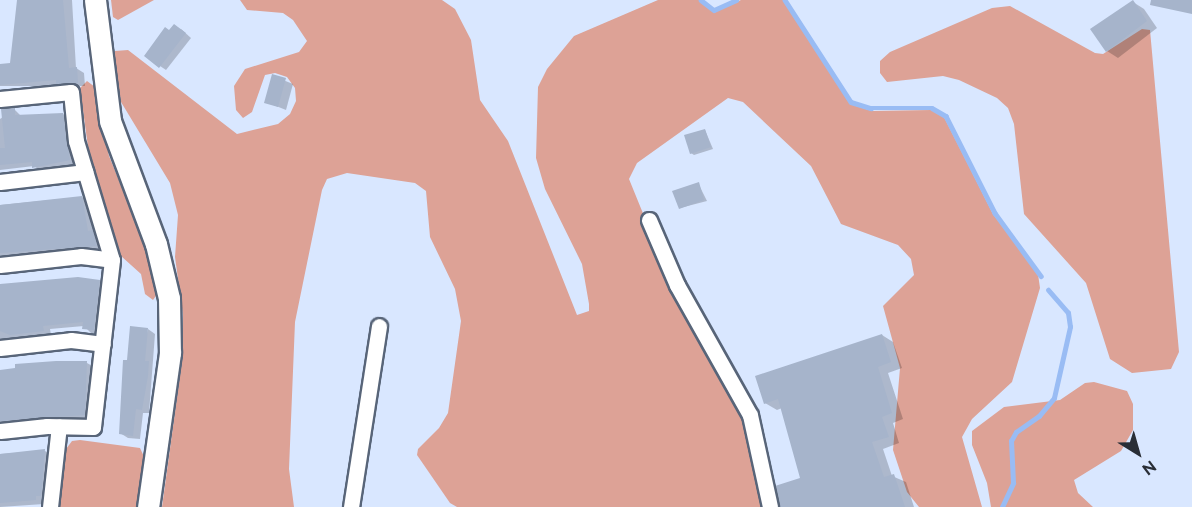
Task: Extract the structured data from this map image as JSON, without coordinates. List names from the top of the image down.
{
  "north": "bottom right"
}
